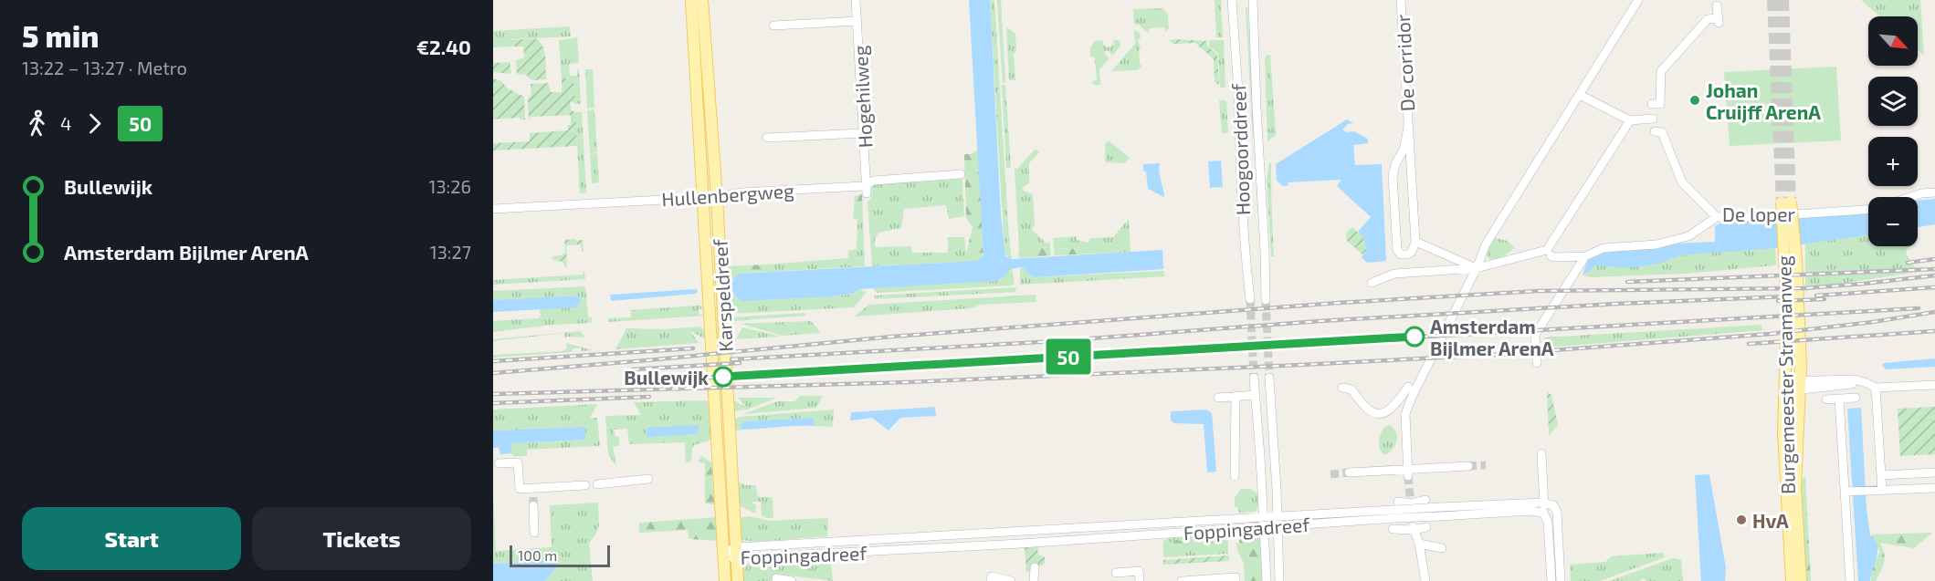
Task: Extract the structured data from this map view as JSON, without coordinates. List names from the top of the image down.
{
  "streets": {
    "main road": ["Karspeldreef", "Burgemeester Stramanweg"],
    "street": [
      "De corridor",
      "Hogehilweg",
      "Hoogoorddreef",
      "Hullenbergweg",
      "De loper",
      "Foppingadreef"
    ]
  },
  "crossings": [
    ["Hogehilweg", "Hullenbergweg"],
    ["Hullenbergweg", "Karspeldreef"],
    ["Karspeldreef", "Foppingadreef"]
  ],
  "places": [
    "Johan Cruijff ArenA",
    "Amsterdam Bijlmer ArenA",
    "Bullewijk",
    "HvA"
  ],
  "lines": ["metro line 50"],
  "scale_bar": "100 m",
  "north": "bottom right",
  "page": {
    "heading": ["5 min", "13:22 – 13:27 · Metro", "€2.40"],
    "on_map": "50",
    "map_buttons": ["+", "−"],
    "legs": ["4", "50"],
    "list": [
      {
        "name": "Bullewijk",
        "value": "13:26"
      },
      {
        "name": "Amsterdam Bijlmer ArenA",
        "value": "13:27"
      }
    ],
    "buttons": ["Start", "Tickets"],
    "scale": "100 m"
  }
}
